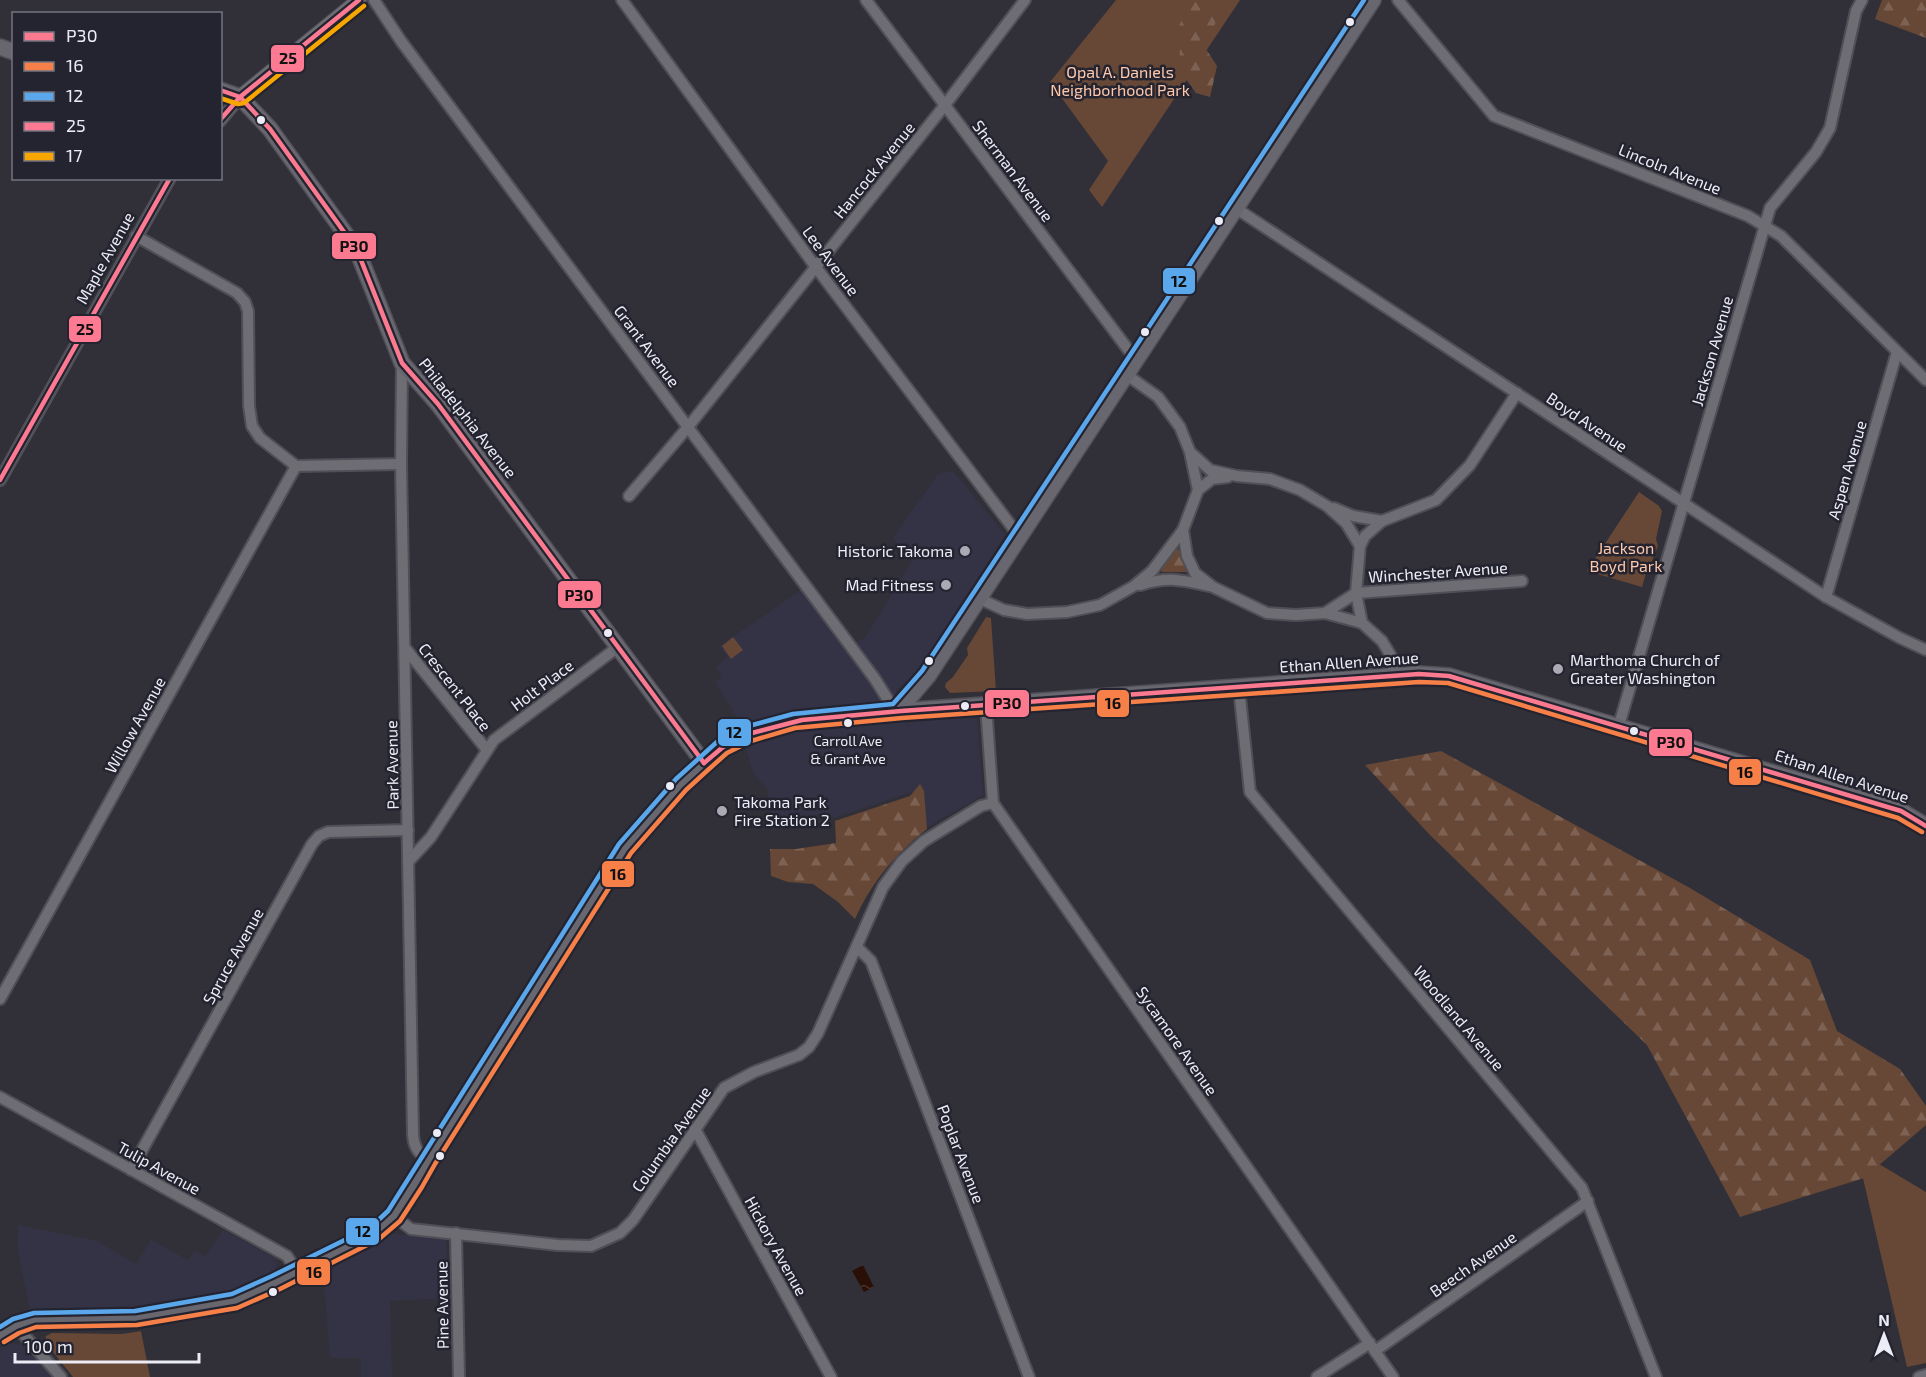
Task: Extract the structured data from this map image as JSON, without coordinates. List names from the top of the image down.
{
  "streets": {
    "main road": ["Philadelphia Avenue", "Ethan Allen Avenue"],
    "street": [
      "Lincoln Avenue",
      "Hancock Avenue",
      "Sherman Avenue",
      "Maple Avenue",
      "Lee Avenue",
      "Grant Avenue",
      "Jackson Avenue",
      "Boyd Avenue",
      "Aspen Avenue",
      "Winchester Avenue",
      "Holt Place",
      "Crescent Place",
      "Willow Avenue",
      "Park Avenue",
      "Spruce Avenue",
      "Woodland Avenue",
      "Sycamore Avenue",
      "Columbia Avenue",
      "Poplar Avenue",
      "Tulip Avenue",
      "Hickory Avenue",
      "Beech Avenue",
      "Pine Avenue"
    ]
  },
  "crossings": [
    ["Lincoln Avenue", "Jackson Avenue"],
    ["Lincoln Avenue", "Aspen Avenue"],
    ["Hancock Avenue", "Sherman Avenue"],
    ["Hancock Avenue", "Lee Avenue"],
    ["Hancock Avenue", "Grant Avenue"],
    ["Grant Avenue", "Ethan Allen Avenue"],
    ["Jackson Avenue", "Boyd Avenue"],
    ["Jackson Avenue", "Ethan Allen Avenue"],
    ["Philadelphia Avenue", "Ethan Allen Avenue"],
    ["Philadelphia Avenue", "Holt Place"],
    ["Philadelphia Avenue", "Park Avenue"],
    ["Boyd Avenue", "Aspen Avenue"],
    ["Ethan Allen Avenue", "Park Avenue"],
    ["Ethan Allen Avenue", "Woodland Avenue"],
    ["Ethan Allen Avenue", "Columbia Avenue"],
    ["Ethan Allen Avenue", "Tulip Avenue"],
    ["Holt Place", "Crescent Place"],
    ["Crescent Place", "Park Avenue"],
    ["Park Avenue", "Spruce Avenue"],
    ["Spruce Avenue", "Tulip Avenue"],
    ["Woodland Avenue", "Beech Avenue"],
    ["Sycamore Avenue", "Columbia Avenue"],
    ["Sycamore Avenue", "Beech Avenue"],
    ["Columbia Avenue", "Poplar Avenue"],
    ["Columbia Avenue", "Hickory Avenue"],
    ["Columbia Avenue", "Pine Avenue"]
  ],
  "parks": ["Opal A. Daniels Neighborhood Park", "Jackson Boyd Park"],
  "places": [
    "Historic Takoma",
    "Mad Fitness",
    "Marthoma Church of Greater Washington",
    "Carroll Ave & Grant Ave",
    "Takoma Park Fire Station 2"
  ],
  "lines": [
    "transit line 12",
    "transit line 25",
    "transit line 17",
    "transit line P30",
    "transit line 16"
  ],
  "legend": [
    "P30",
    "16",
    "12",
    "25",
    "17"
  ],
  "scale_bar": "100 m",
  "north": "top"
}
